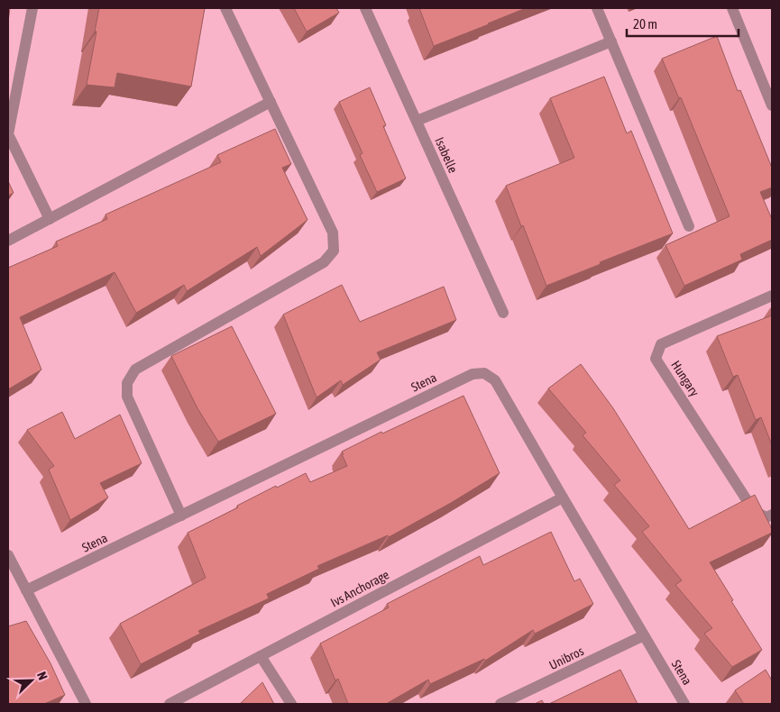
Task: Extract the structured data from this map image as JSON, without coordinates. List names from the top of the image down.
{
  "streets": {
    "street": [
      "Isabelle",
      "Hungary",
      "Stena",
      "Ivs Anchorage",
      "Unibros"
    ]
  },
  "crossings": [
    ["Stena", "Ivs Anchorage"],
    ["Stena", "Unibros"]
  ],
  "scale_bar": "20 m",
  "north": "top right"
}
